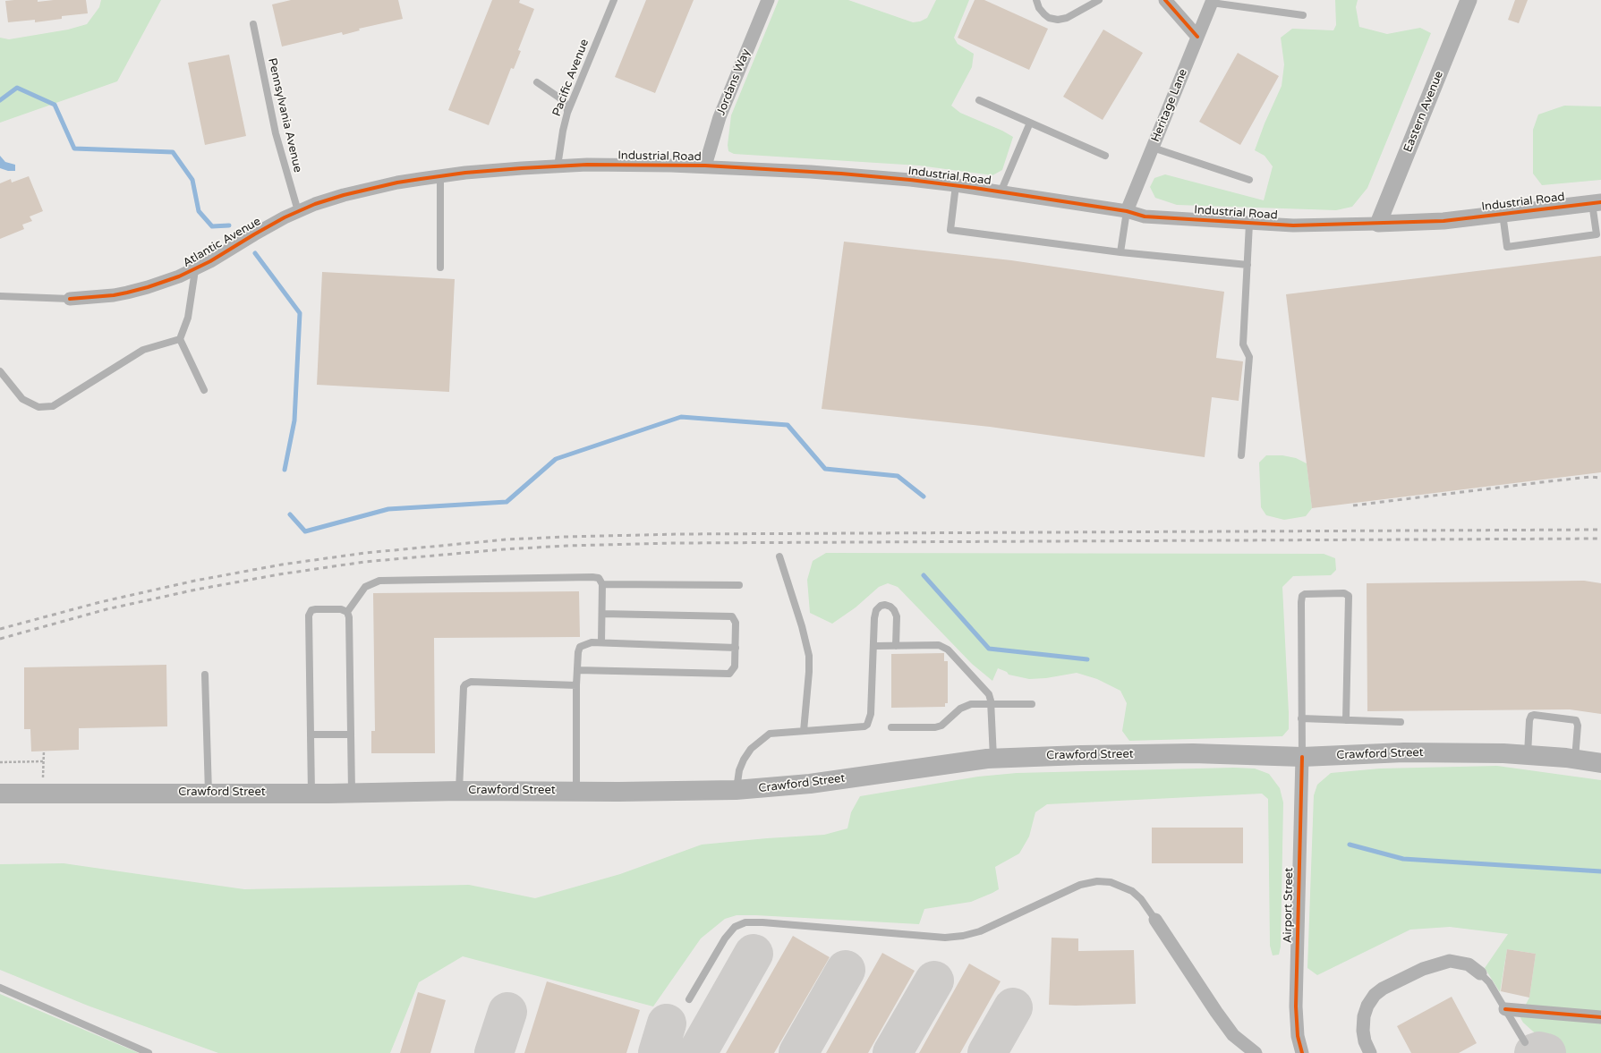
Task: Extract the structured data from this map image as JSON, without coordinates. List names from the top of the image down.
{
  "streets": {
    "main road": ["Crawford Street"],
    "street": [
      "Jordans Way",
      "Heritage Lane",
      "Eastern Avenue",
      "Industrial Road",
      "Atlantic Avenue",
      "Airport Street"
    ],
    "lane": ["Pacific Avenue", "Pennsylvania Avenue"]
  },
  "crossings": [
    ["Pacific Avenue", "Industrial Road"],
    ["Jordans Way", "Industrial Road"],
    ["Heritage Lane", "Industrial Road"],
    ["Eastern Avenue", "Industrial Road"],
    ["Pennsylvania Avenue", "Industrial Road"],
    ["Pennsylvania Avenue", "Atlantic Avenue"],
    ["Industrial Road", "Atlantic Avenue"],
    ["Crawford Street", "Airport Street"]
  ]
}
